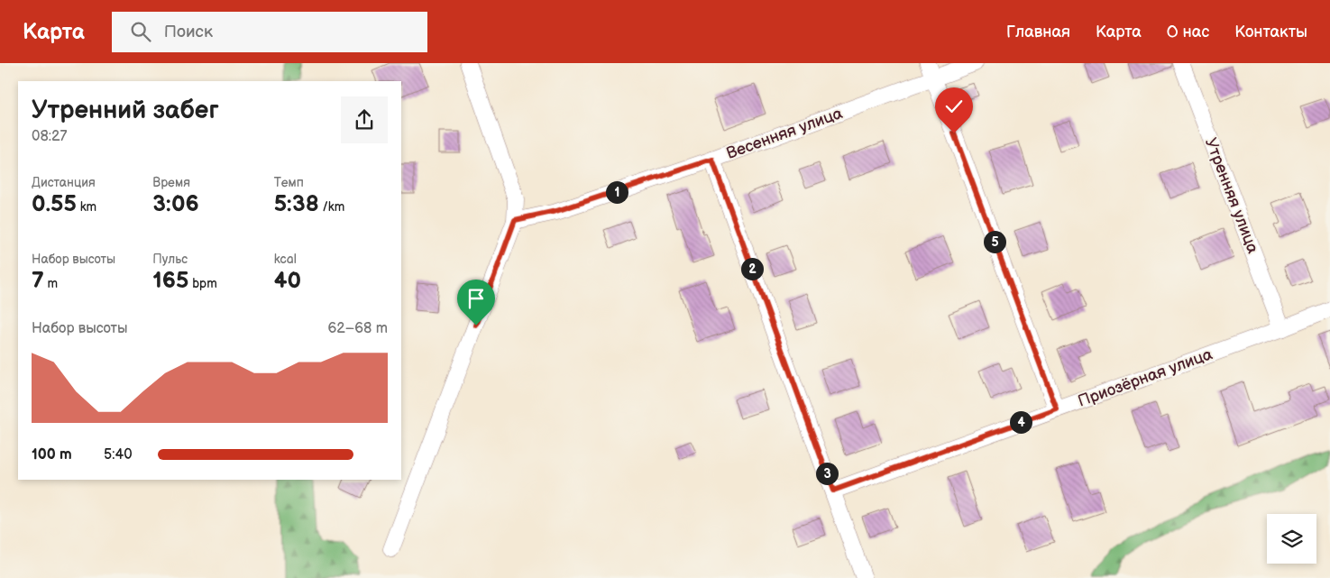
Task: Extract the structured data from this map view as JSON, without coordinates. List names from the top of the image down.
{
  "streets": {
    "street": ["Весенняя улица", "Утренняя улица", "Приозёрная улица"]
  },
  "crossings": [
    ["Утренняя улица", "Приозёрная улица"]
  ],
  "page": {
    "header": "Карта",
    "search": "Поиск",
    "nav": [
      "Главная",
      "Карта",
      "О нас",
      "Контакты"
    ],
    "heading": ["Утренний забег", "08:27"],
    "stats": [
      ["Дистанция", "0.55 km"],
      ["Время", "3:06"],
      ["Темп", "5:38 /km"],
      ["Набор высоты", "7 m"],
      ["Пульс", "165 bpm"],
      ["kcal", "40"]
    ],
    "pins": [
      "1",
      "5",
      "2",
      "4",
      "3"
    ],
    "chart": ["Набор высоты", "62–68 m"],
    "list": [
      {
        "name": "100 m",
        "note": "5:40"
      }
    ]
  }
}
